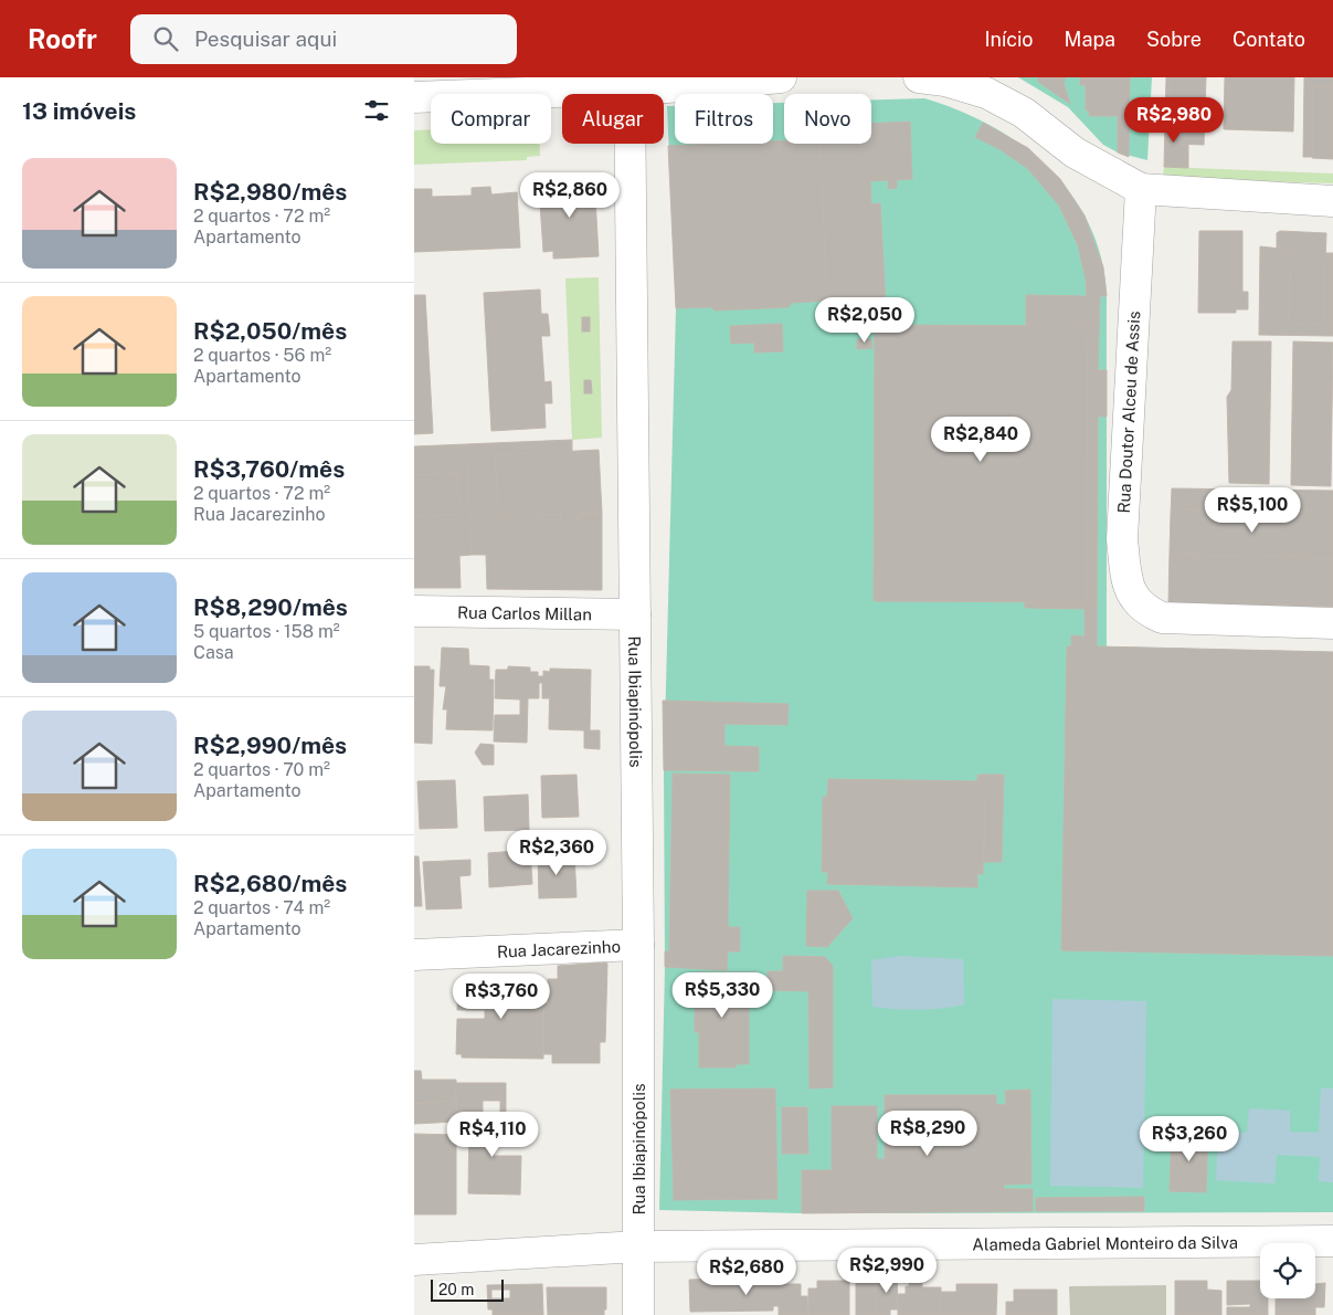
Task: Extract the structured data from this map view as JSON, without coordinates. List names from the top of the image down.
{
  "streets": {
    "street": [
      "Rua Doutor Alceu de Assis",
      "Rua Carlos Millan",
      "Rua Ibiapinópolis",
      "Rua Jacarezinho",
      "Alameda Gabriel Monteiro da Silva"
    ]
  },
  "crossings": [
    ["Rua Carlos Millan", "Rua Ibiapinópolis"],
    ["Rua Ibiapinópolis", "Rua Jacarezinho"],
    ["Rua Ibiapinópolis", "Alameda Gabriel Monteiro da Silva"]
  ],
  "scale_bar": "20 m",
  "page": {
    "header": "Roofr",
    "search": "Pesquisar aqui",
    "nav": [
      "Início",
      "Mapa",
      "Sobre",
      "Contato"
    ],
    "heading": "13 imóveis",
    "chip": [
      "Comprar",
      "Alugar",
      "Filtros",
      "Novo"
    ],
    "price": [
      "R$2,980",
      "R$2,860",
      "R$2,050",
      "R$2,840",
      "R$5,100",
      "R$2,360",
      "R$5,330",
      "R$3,760",
      "R$8,290",
      "R$4,110",
      "R$3,260",
      "R$2,990",
      "R$2,680"
    ],
    "list": [
      {
        "name": "R$2,980/mês",
        "note": "2 quartos · 72 m² · Apartamento"
      },
      {
        "name": "R$2,050/mês",
        "note": "2 quartos · 56 m² · Apartamento"
      },
      {
        "name": "R$3,760/mês",
        "note": "2 quartos · 72 m² · Rua Jacarezinho"
      },
      {
        "name": "R$8,290/mês",
        "note": "5 quartos · 158 m² · Casa"
      },
      {
        "name": "R$2,990/mês",
        "note": "2 quartos · 70 m² · Apartamento"
      },
      {
        "name": "R$2,680/mês",
        "note": "2 quartos · 74 m² · Apartamento"
      }
    ],
    "scale": "20 m"
  }
}
